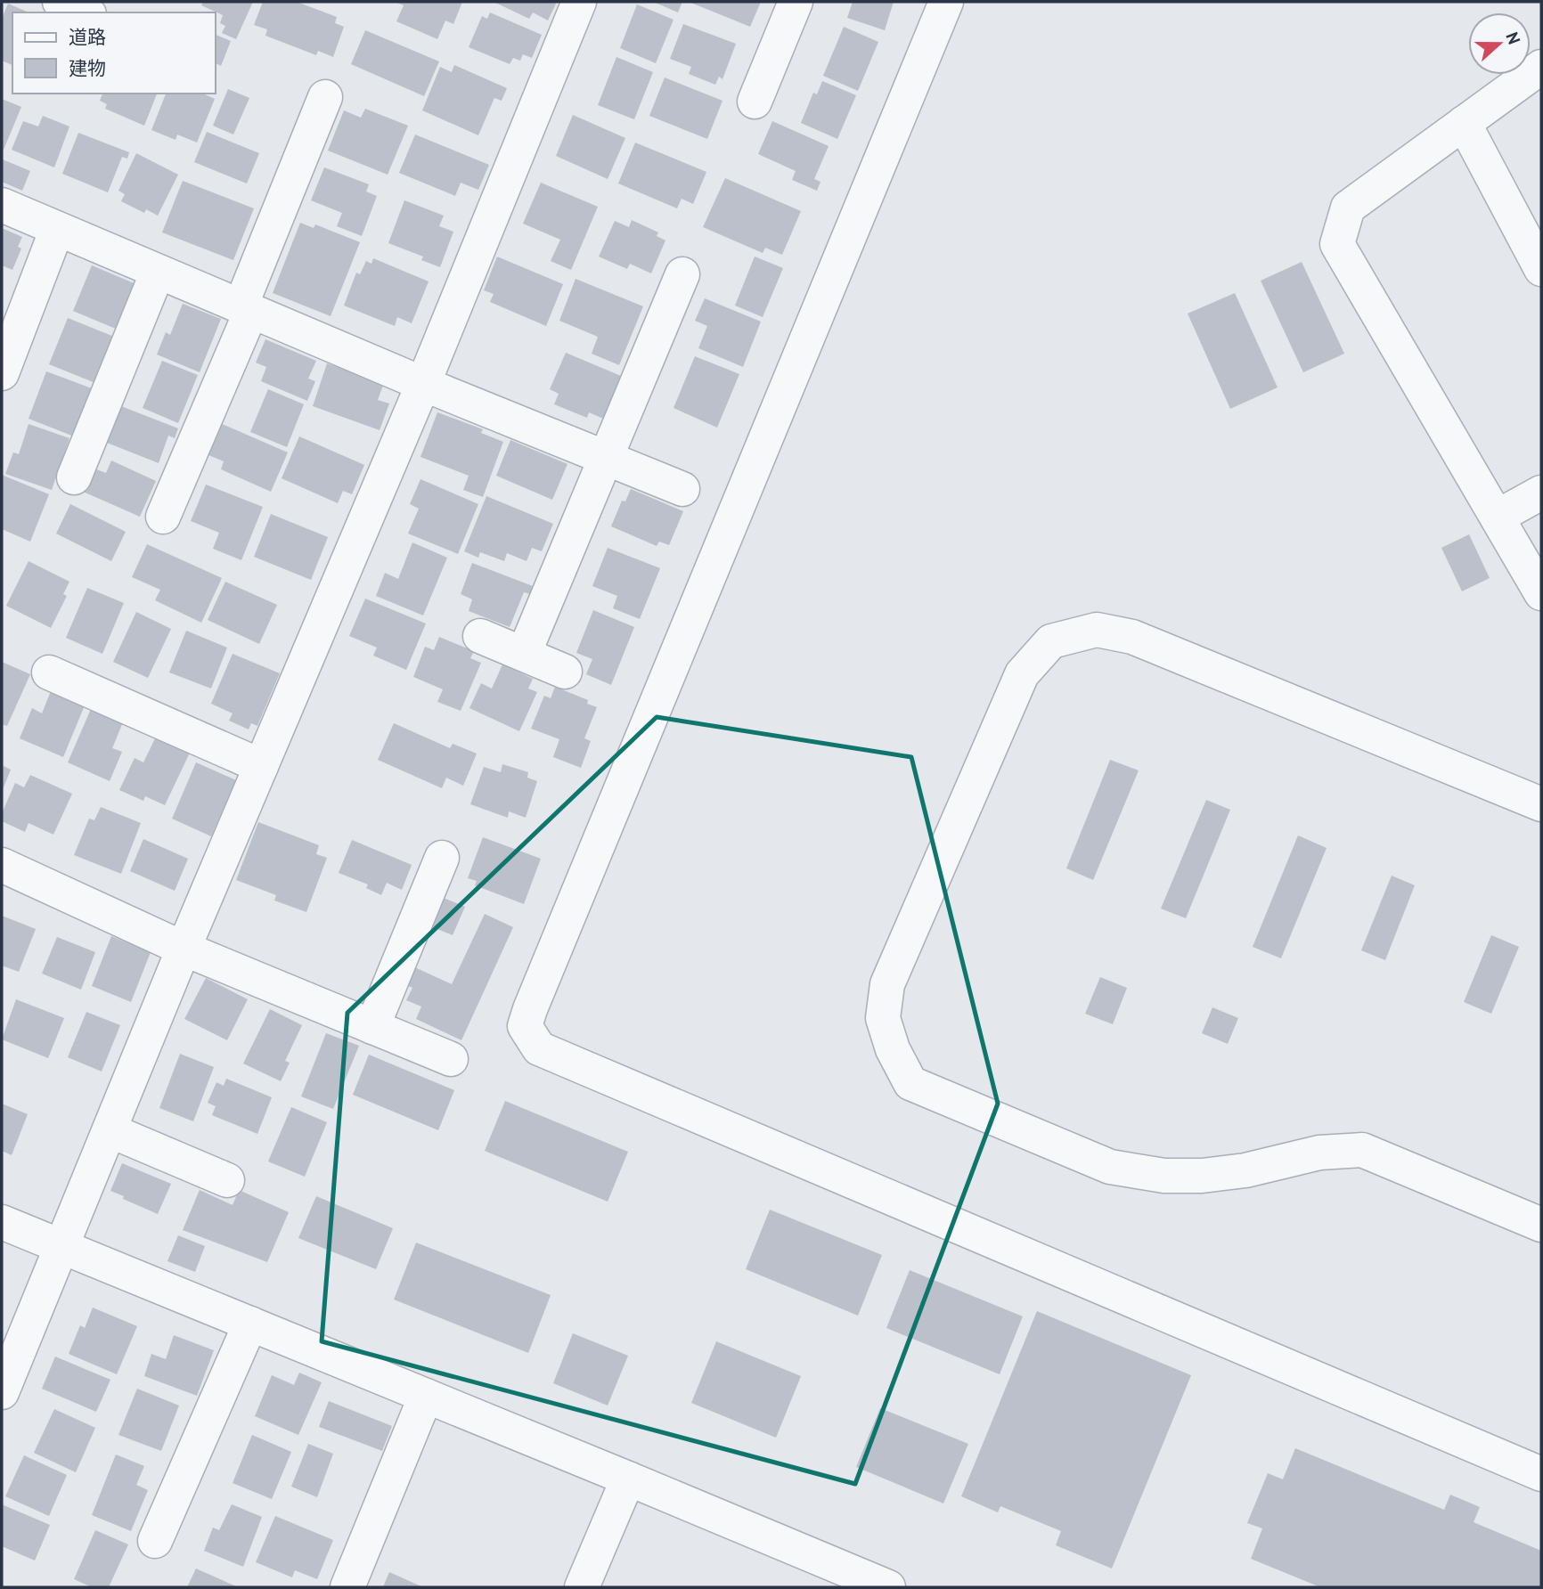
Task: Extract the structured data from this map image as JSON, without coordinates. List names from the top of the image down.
{
  "legend": ["道路", "建物"],
  "north": "right"
}
